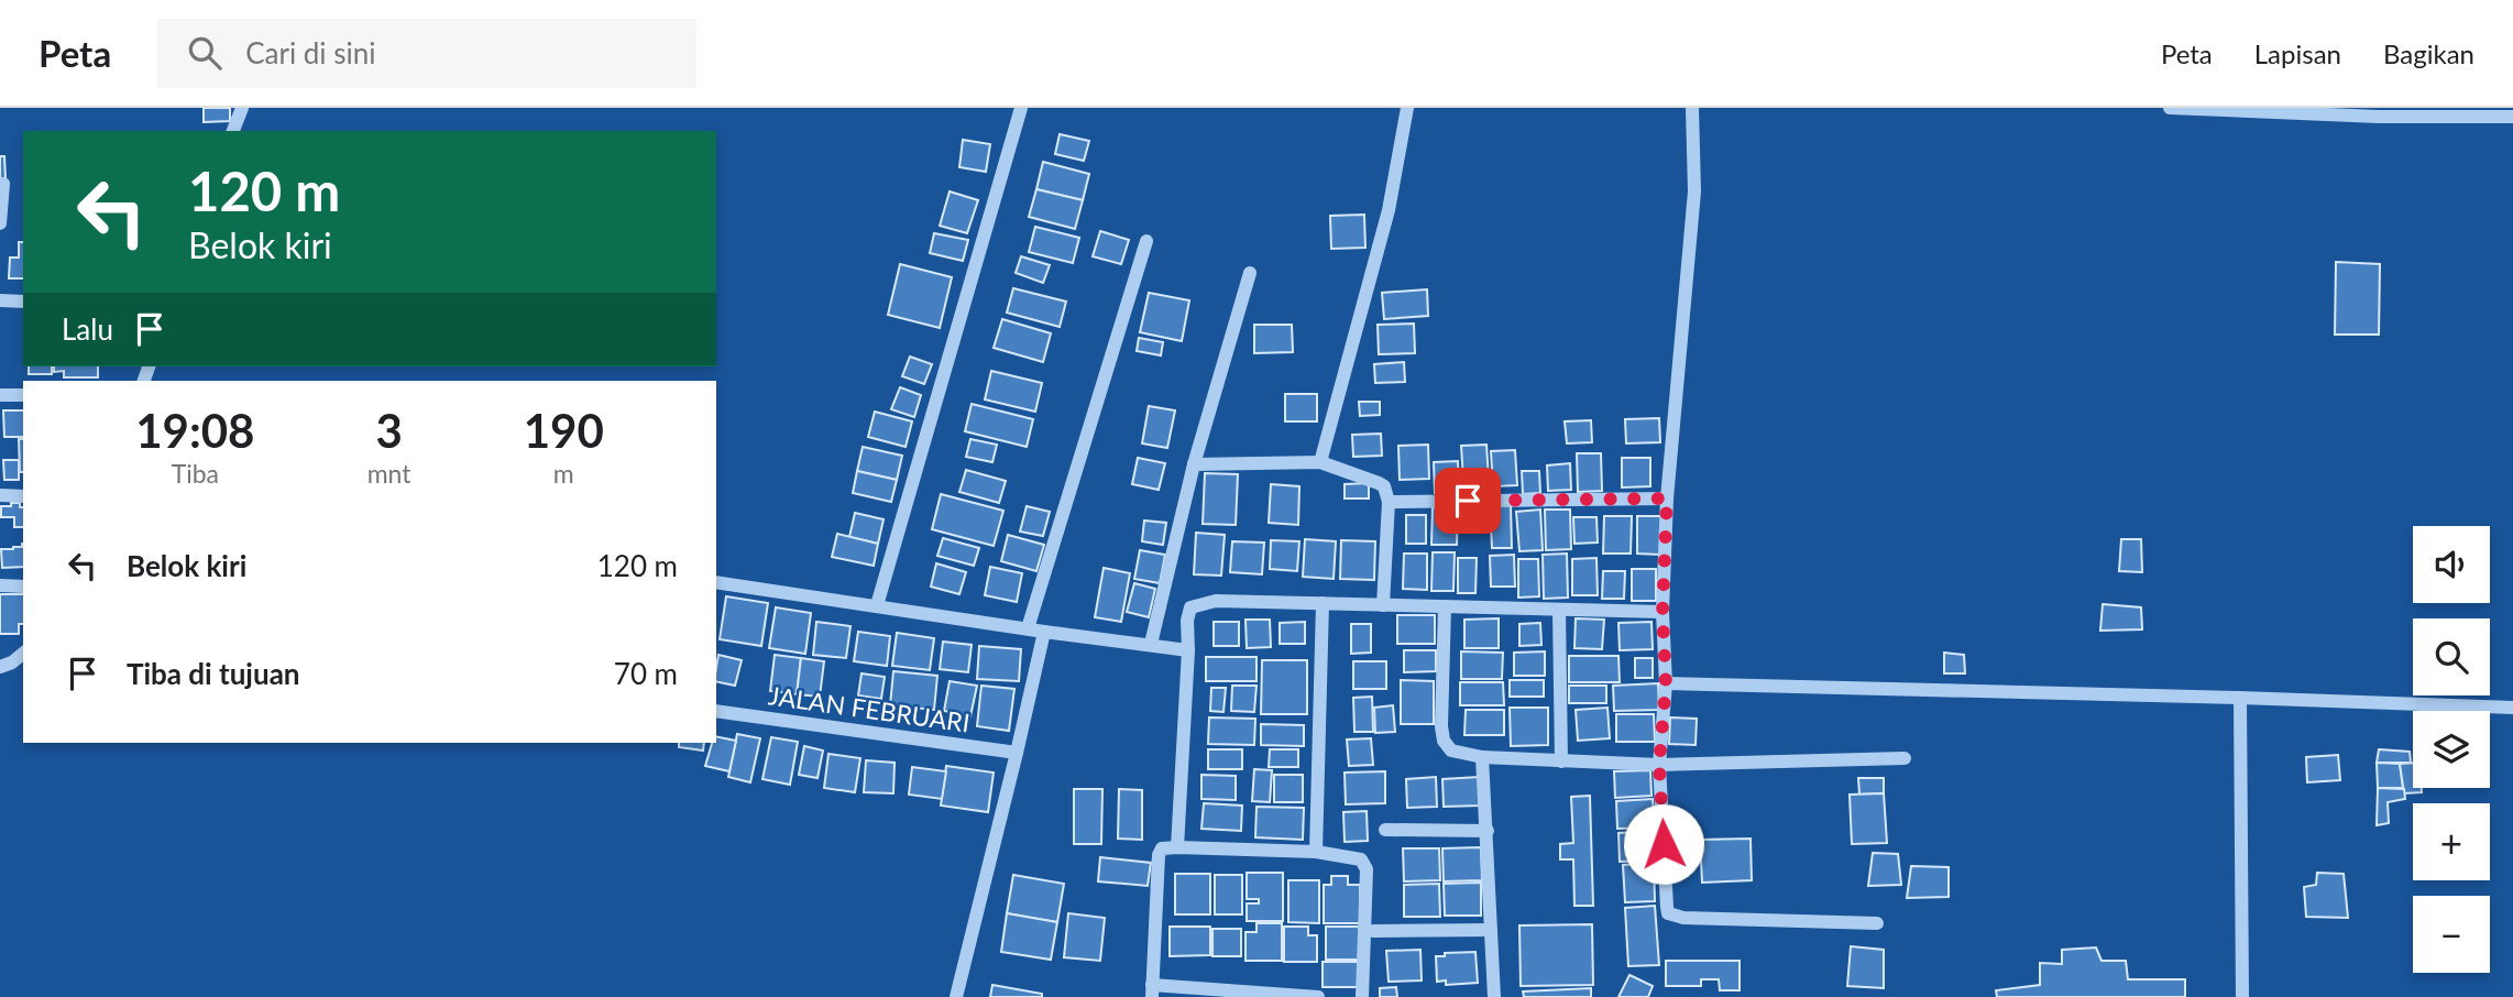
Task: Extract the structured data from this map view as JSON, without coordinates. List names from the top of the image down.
{
  "streets": {
    "street": ["JALAN FEBRUARI"]
  },
  "page": {
    "header": "Peta",
    "search": "Cari di sini",
    "nav": ["Peta", "Lapisan", "Bagikan"],
    "turn": ["120 m", "Belok kiri"],
    "then": "Lalu",
    "eta": [
      "19:08",
      "Tiba",
      "3",
      "mnt",
      "190",
      "m"
    ],
    "list": [
      {
        "name": "Belok kiri",
        "value": "120 m"
      },
      {
        "name": "Tiba di tujuan",
        "value": "70 m"
      }
    ],
    "map_buttons": ["+", "−"]
  }
}
